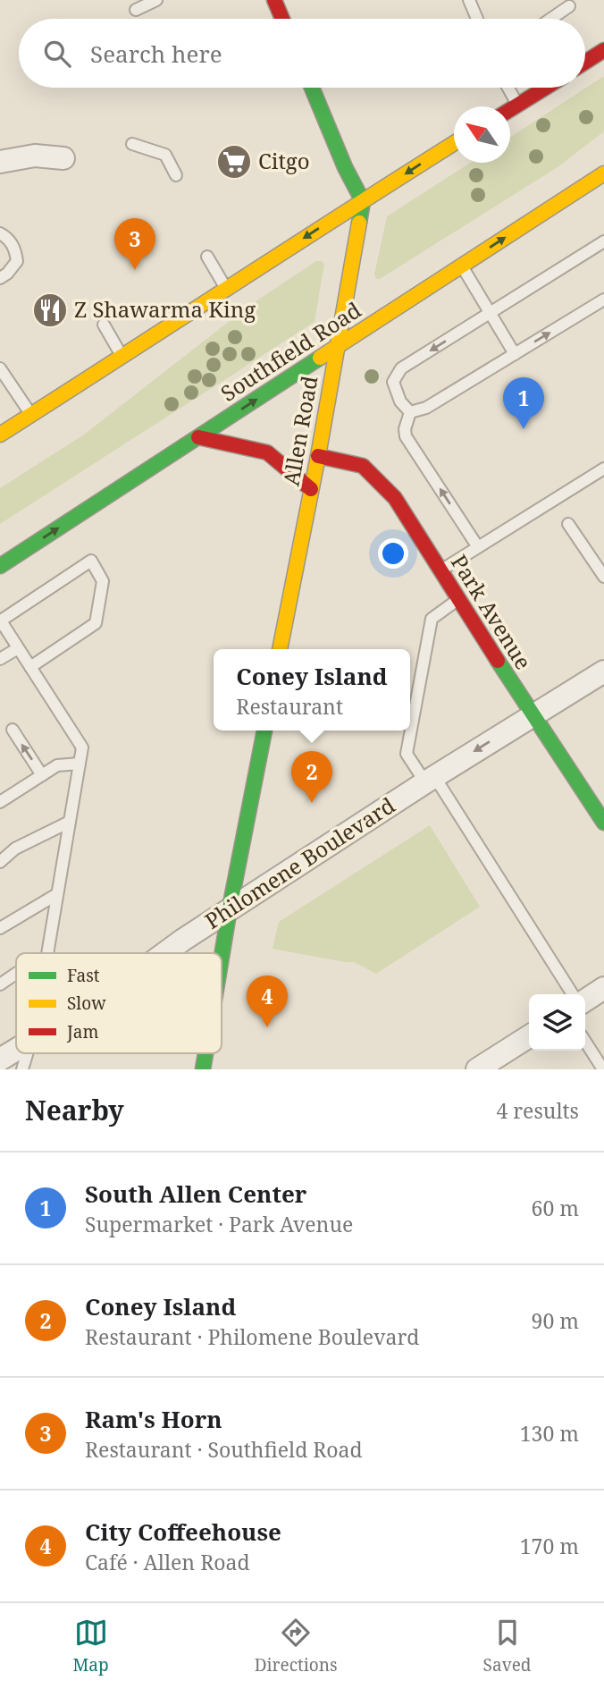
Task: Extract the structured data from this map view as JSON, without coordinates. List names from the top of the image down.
{
  "streets": {
    "main road": ["Southfield Road", "Allen Road", "Park Avenue"],
    "street": ["Philomene Boulevard"]
  },
  "crossings": [
    ["Southfield Road", "Allen Road"],
    ["Allen Road", "Park Avenue"],
    ["Park Avenue", "Philomene Boulevard"]
  ],
  "places": {
    "supermarket": ["Citgo"],
    "restaurant": ["Z Shawarma King"]
  },
  "legend": ["Fast", "Slow", "Jam"],
  "north": "top left",
  "page": {
    "search": "Search here",
    "pins": [
      "3",
      "1",
      "2",
      "4"
    ],
    "popup": ["Coney Island", "Restaurant"],
    "heading": ["Nearby", "4 results"],
    "list": [
      {
        "mark": "1",
        "name": "South Allen Center",
        "note": "Supermarket · Park Avenue",
        "value": "60 m"
      },
      {
        "mark": "2",
        "name": "Coney Island",
        "note": "Restaurant · Philomene Boulevard",
        "value": "90 m"
      },
      {
        "mark": "3",
        "name": "Ram's Horn",
        "note": "Restaurant · Southfield Road",
        "value": "130 m"
      },
      {
        "mark": "4",
        "name": "City Coffeehouse",
        "note": "Café · Allen Road",
        "value": "170 m"
      }
    ],
    "nav": ["Map", "Directions", "Saved"]
  }
}
